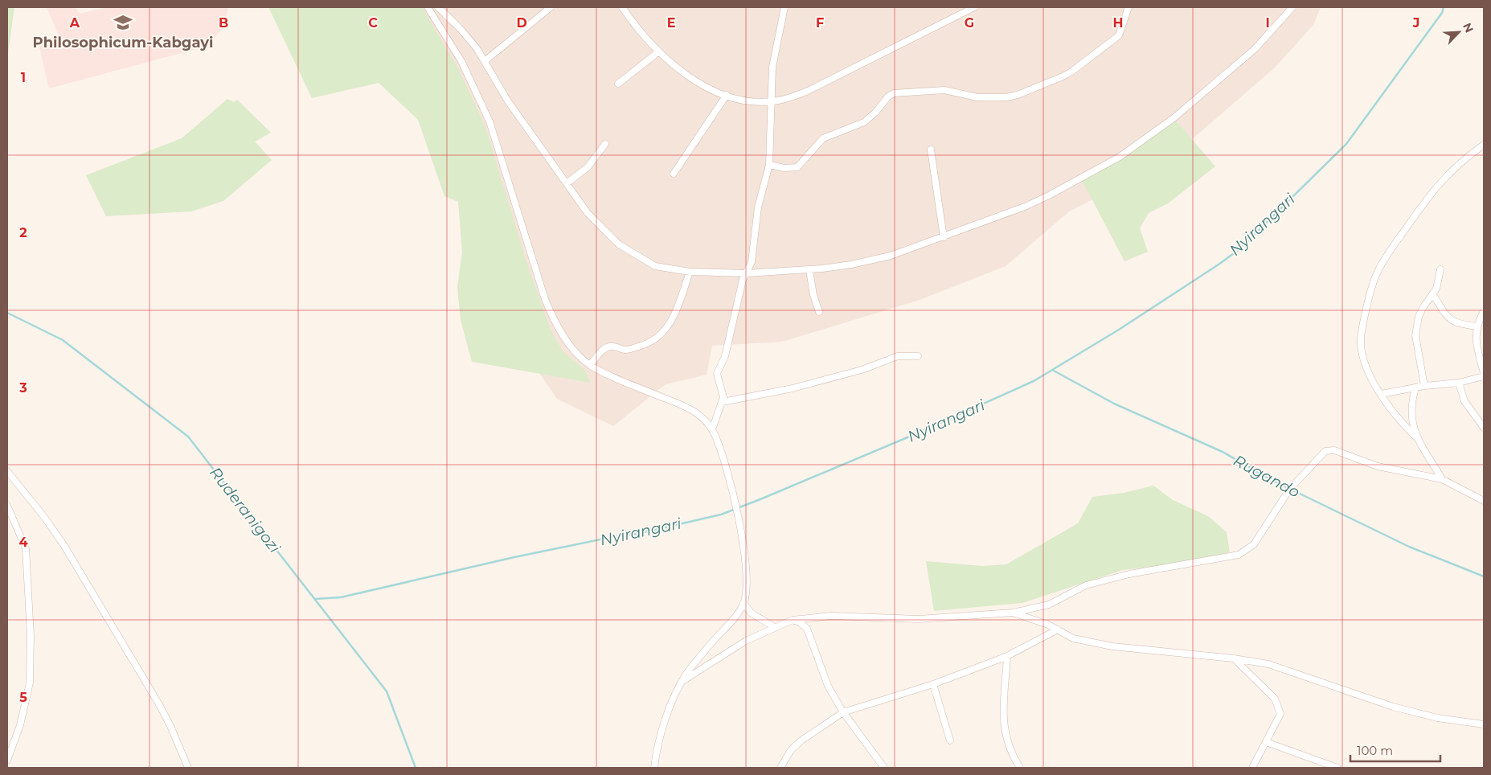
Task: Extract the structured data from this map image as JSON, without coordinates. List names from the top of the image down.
{
  "water": ["Nyirangari", "Rugando", "Ruderanigozi"],
  "places": {
    "school or university": ["Philosophicum-Kabgayi"]
  },
  "scale_bar": "100 m",
  "north": "top right",
  "grid": {
    "columns": [
      "A",
      "B",
      "C",
      "D",
      "E",
      "F",
      "G",
      "H",
      "I",
      "J"
    ],
    "rows": [
      "1",
      "2",
      "3",
      "4",
      "5"
    ]
  }
}
